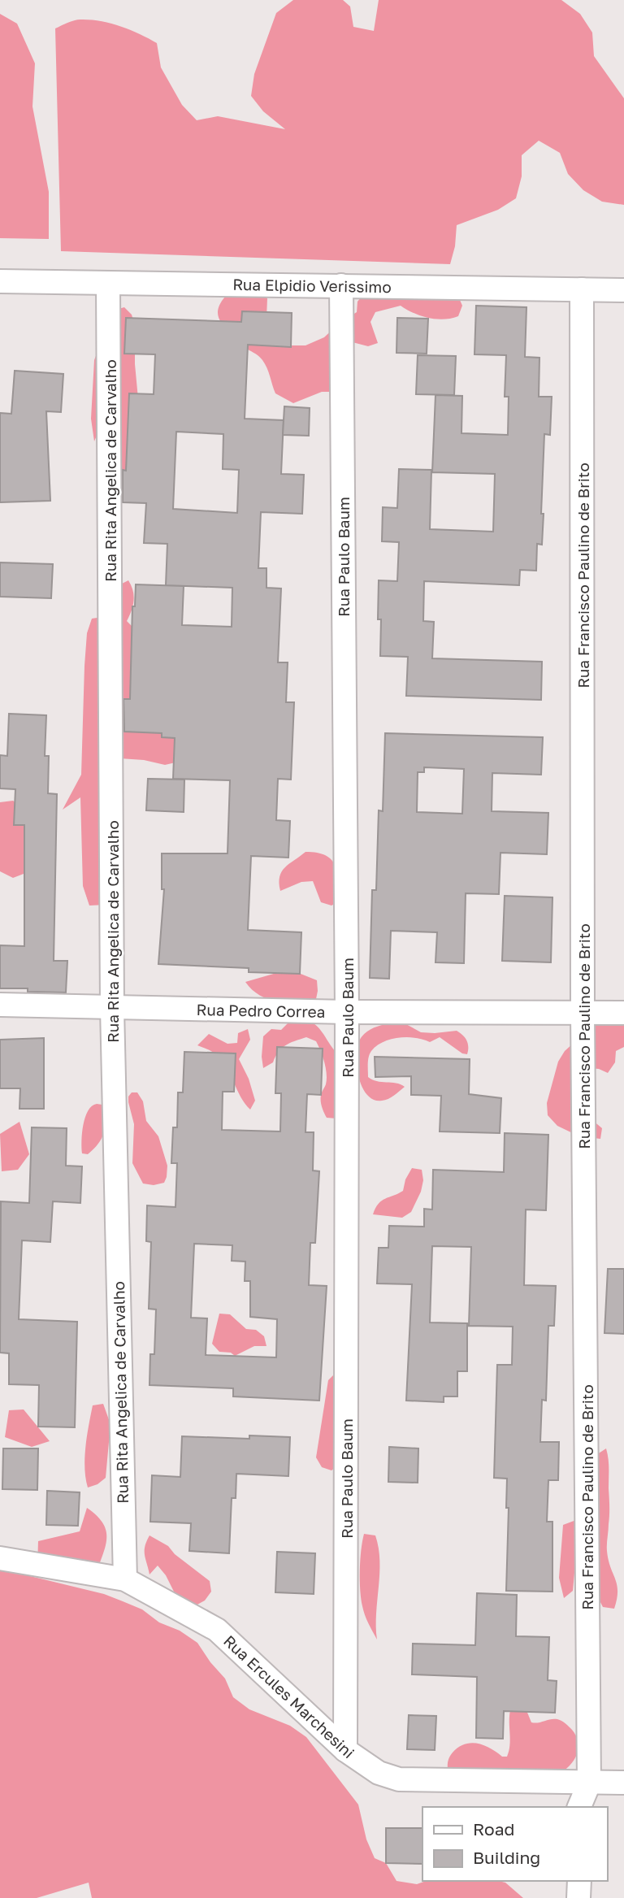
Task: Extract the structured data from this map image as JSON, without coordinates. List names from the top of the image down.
{
  "streets": {
    "street": [
      "Rua Elpidio Verissimo",
      "Rua Rita Angelica de Carvalho",
      "Rua Paulo Baum",
      "Rua Francisco Paulino de Brito",
      "Rua Pedro Correa",
      "Rua Ercules Marchesini"
    ]
  },
  "crossings": [
    ["Rua Elpidio Verissimo", "Rua Rita Angelica de Carvalho"],
    ["Rua Elpidio Verissimo", "Rua Paulo Baum"],
    ["Rua Elpidio Verissimo", "Rua Francisco Paulino de Brito"],
    ["Rua Rita Angelica de Carvalho", "Rua Pedro Correa"],
    ["Rua Rita Angelica de Carvalho", "Rua Ercules Marchesini"],
    ["Rua Paulo Baum", "Rua Pedro Correa"],
    ["Rua Paulo Baum", "Rua Ercules Marchesini"],
    ["Rua Francisco Paulino de Brito", "Rua Pedro Correa"],
    ["Rua Francisco Paulino de Brito", "Rua Ercules Marchesini"]
  ],
  "legend": ["Road", "Building"]
}
